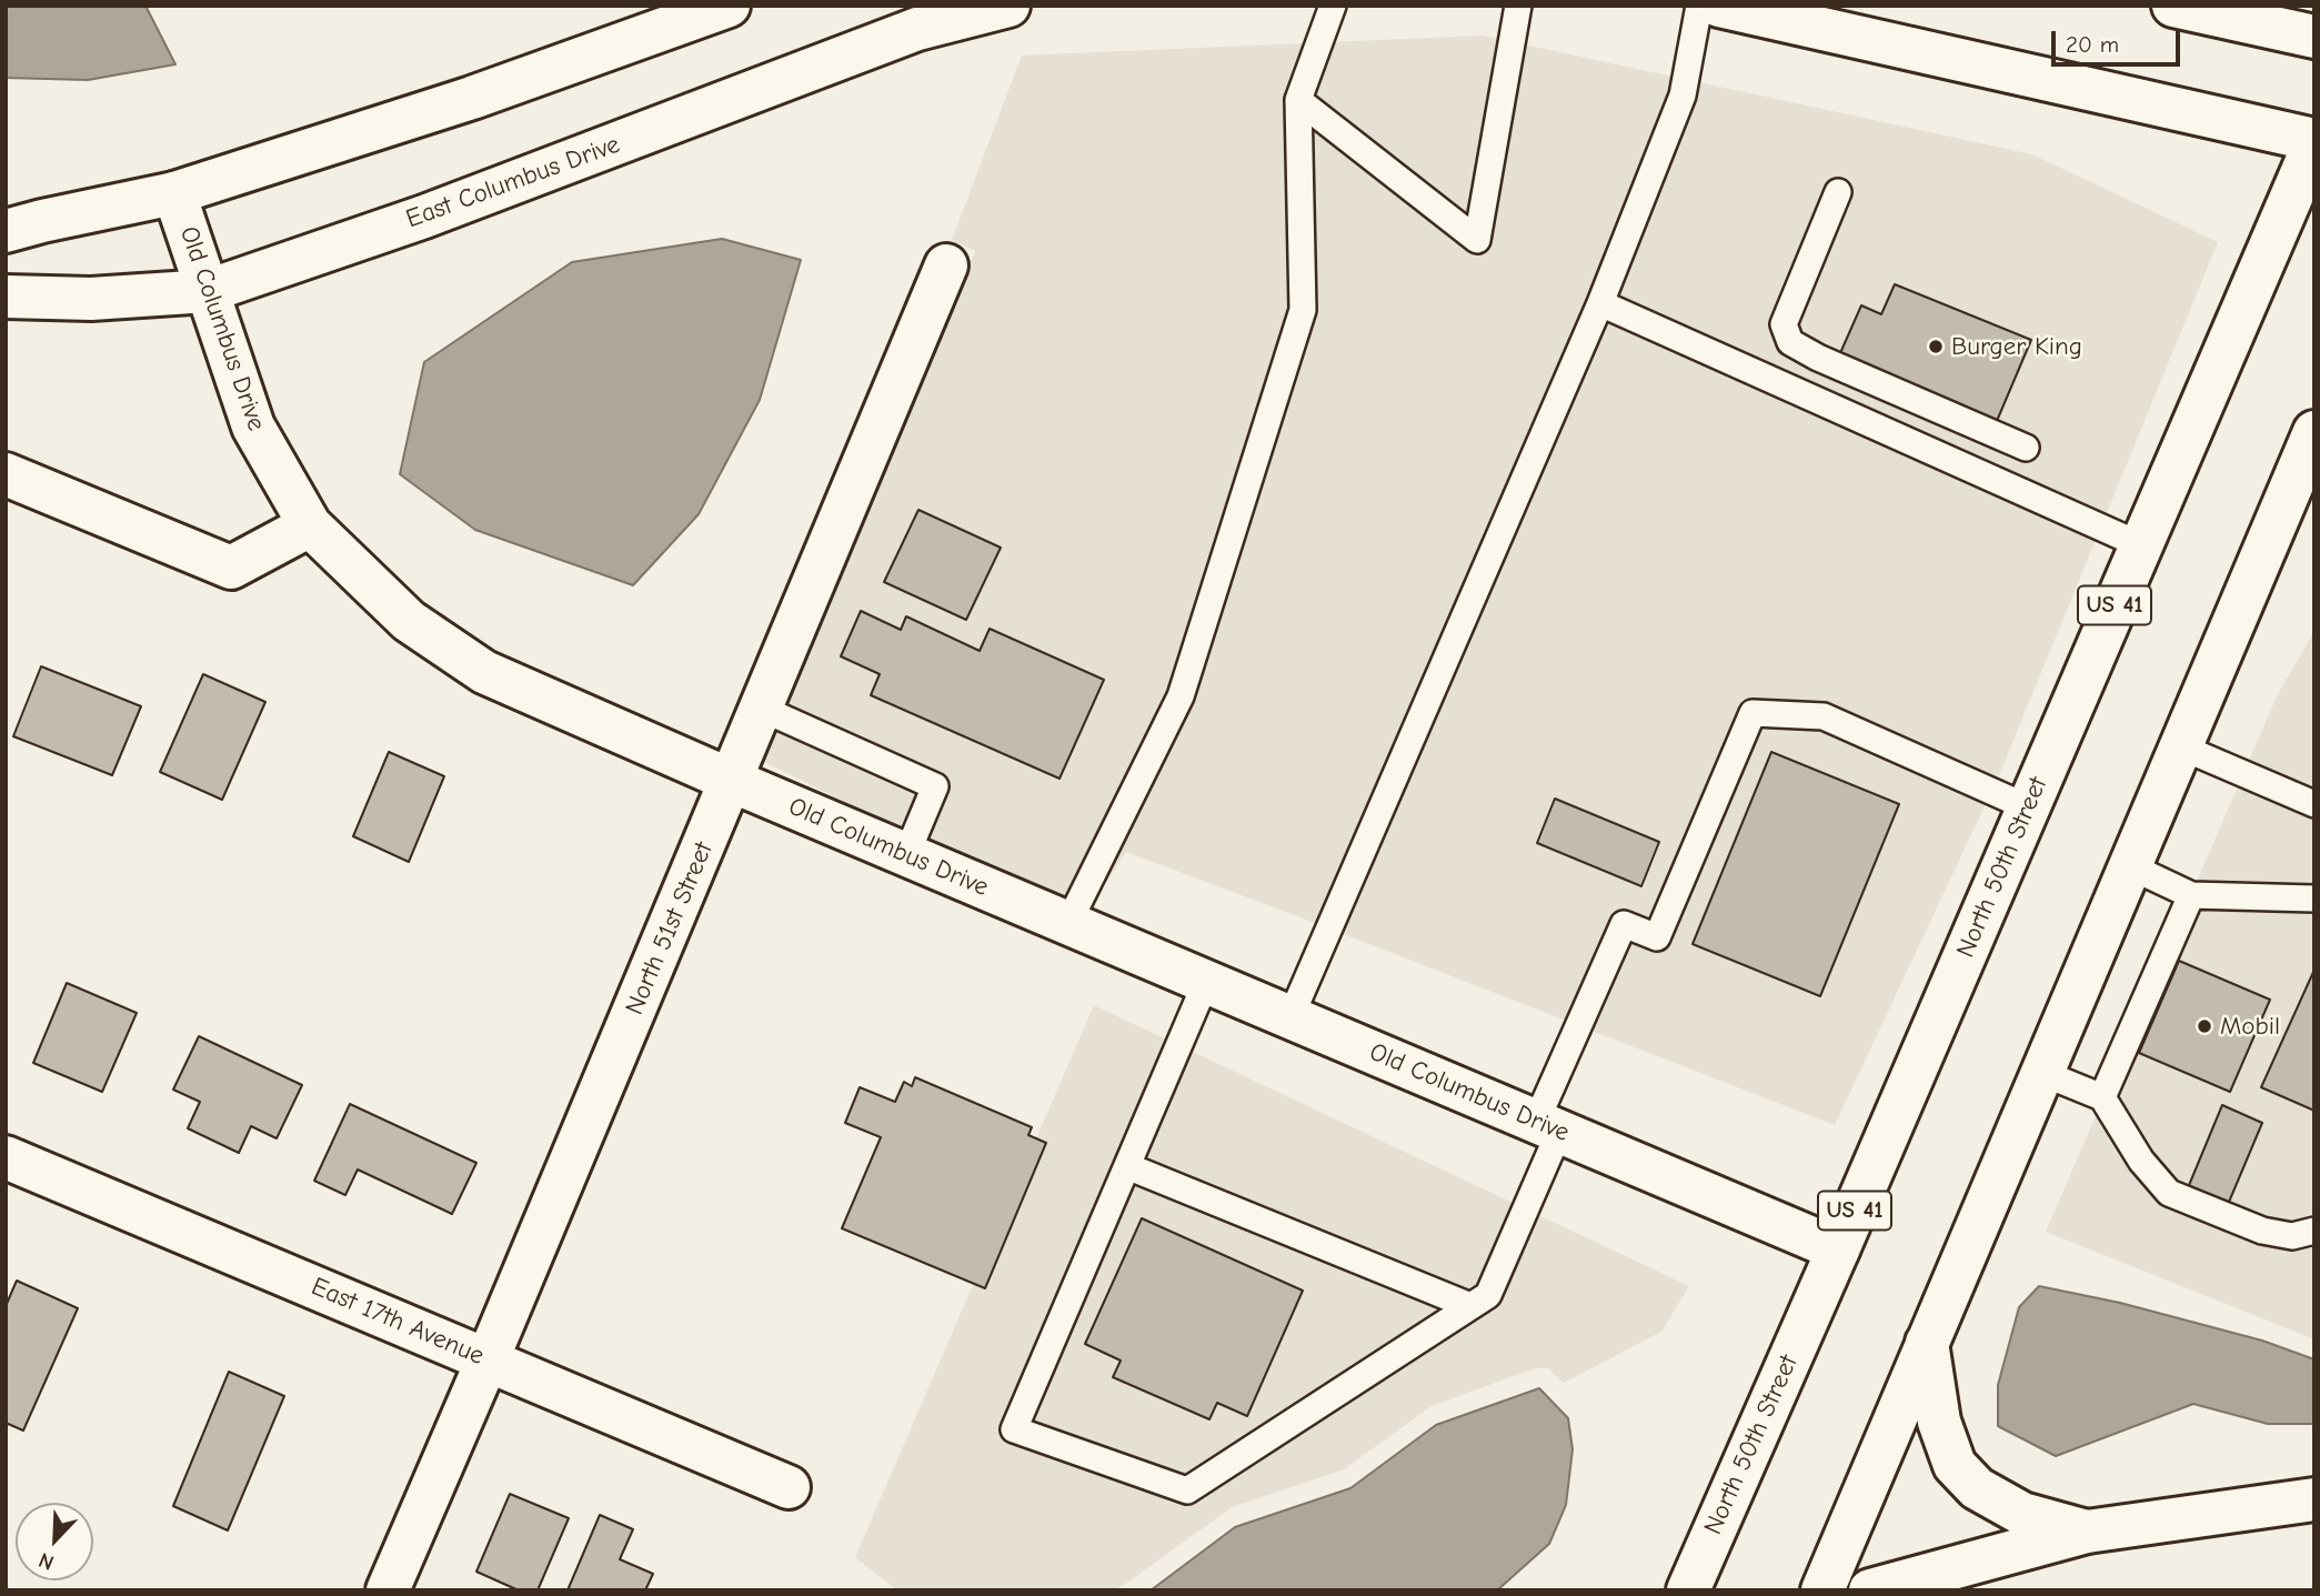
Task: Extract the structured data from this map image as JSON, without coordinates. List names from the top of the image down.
{
  "streets": {
    "main road": [
      "East Columbus Drive",
      "Old Columbus Drive",
      "US 41",
      "North 50th Street",
      "North 51st Street",
      "East 17th Avenue"
    ]
  },
  "crossings": [
    ["East Columbus Drive", "Old Columbus Drive"],
    ["Old Columbus Drive", "North 50th Street"],
    ["Old Columbus Drive", "North 51st Street"],
    ["North 51st Street", "East 17th Avenue"]
  ],
  "places": ["Burger King", "Mobil"],
  "scale_bar": "20 m",
  "north": "bottom left"
}
